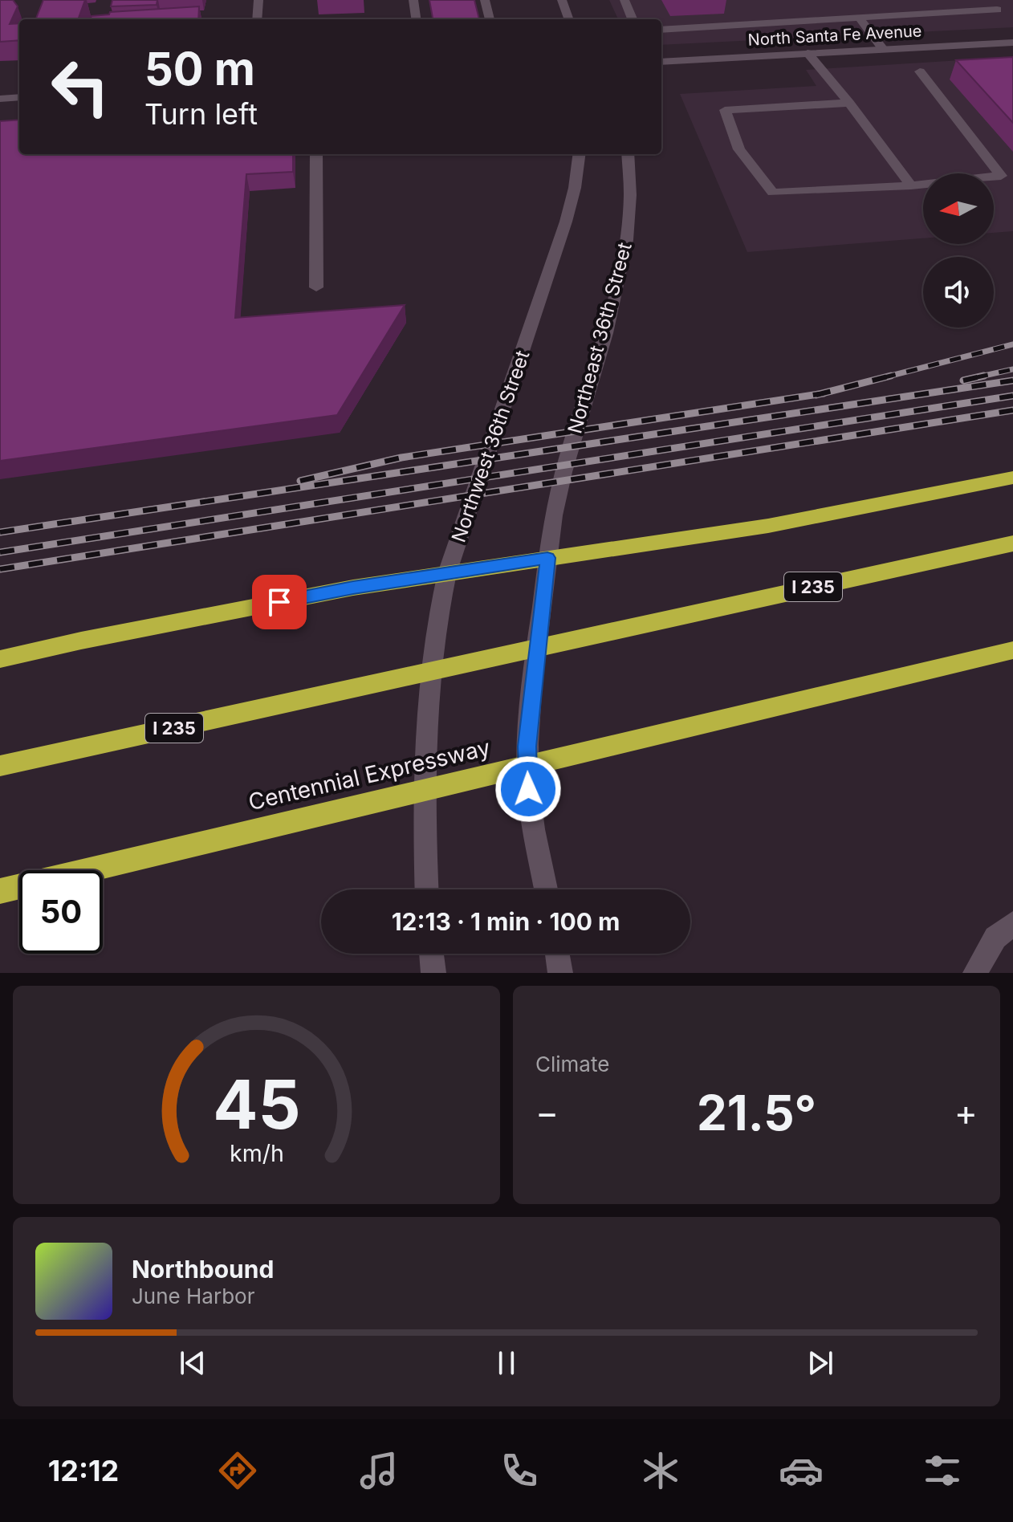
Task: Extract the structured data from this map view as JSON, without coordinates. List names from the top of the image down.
{
  "streets": {
    "highway": ["I 235", "Centennial Expressway"],
    "main road": ["North Santa Fe Avenue", "Northeast 36th Street", "Northwest 36th Street"]
  },
  "north": "left",
  "page": {
    "turn": ["50 m", "Turn left"],
    "limit": "50",
    "trip": "12:13 · 1 min · 100 m",
    "tile": "Climate",
    "heat": ["−", "21.5°", "+"],
    "song": ["Northbound", "June Harbor"],
    "tabs": "12:12",
    "gauge": ["45", "km/h"]
  }
}
